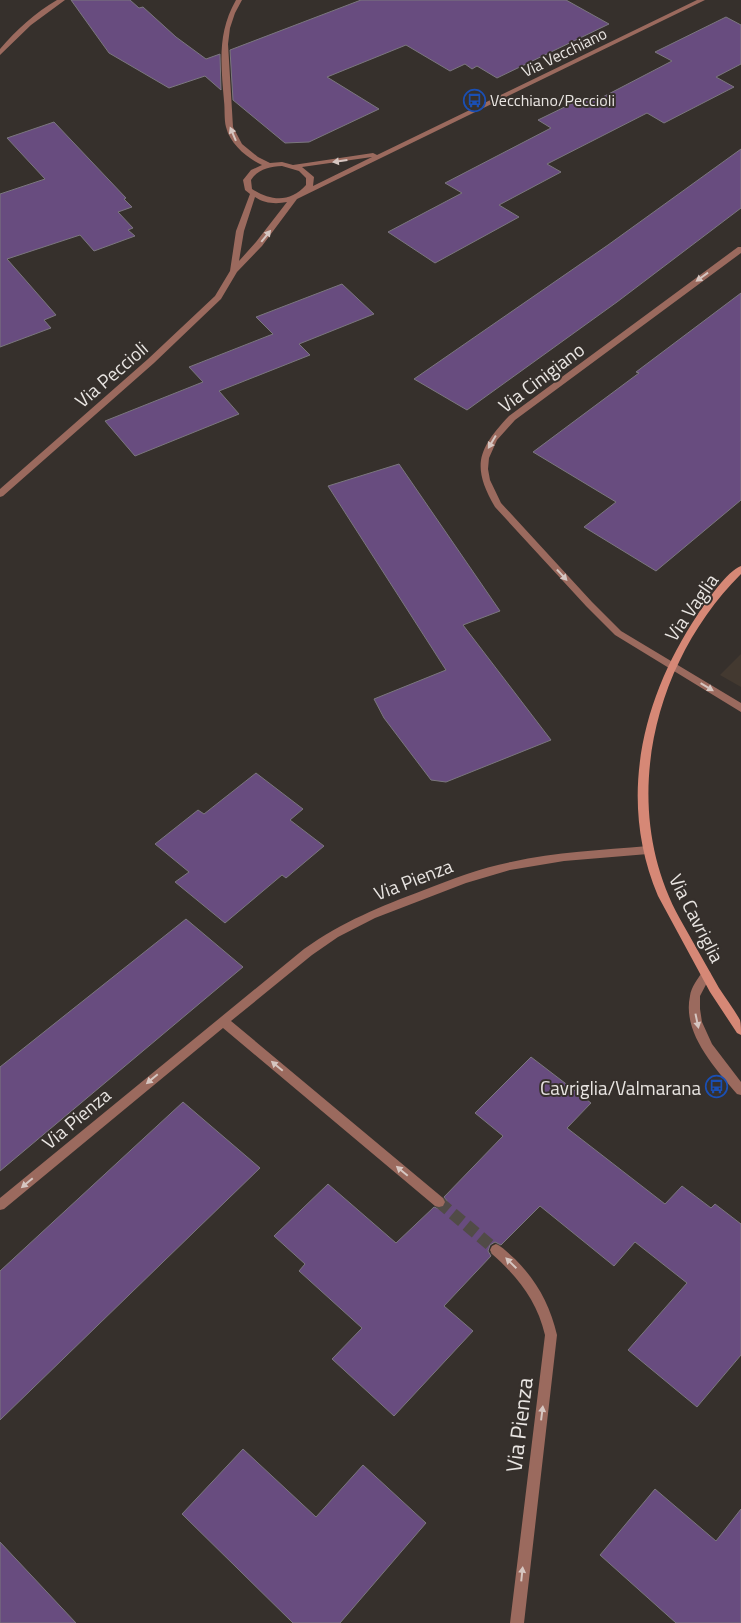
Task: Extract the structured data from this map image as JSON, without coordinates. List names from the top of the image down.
{
  "streets": {
    "street": [
      "Via Vecchiano",
      "Via Peccioli",
      "Via Cinigiano",
      "Via Vaglia",
      "Via Pienza",
      "Via Cavriglia"
    ]
  },
  "crossings": [
    ["Via Vecchiano", "Via Peccioli"],
    ["Via Cinigiano", "Via Vaglia"],
    ["Via Cinigiano", "Via Cavriglia"],
    ["Via Vaglia", "Via Cavriglia"],
    ["Via Pienza", "Via Cavriglia"]
  ],
  "places": {
    "bus stop": ["Vecchiano/Peccioli", "Cavriglia/Valmarana"]
  }
}
